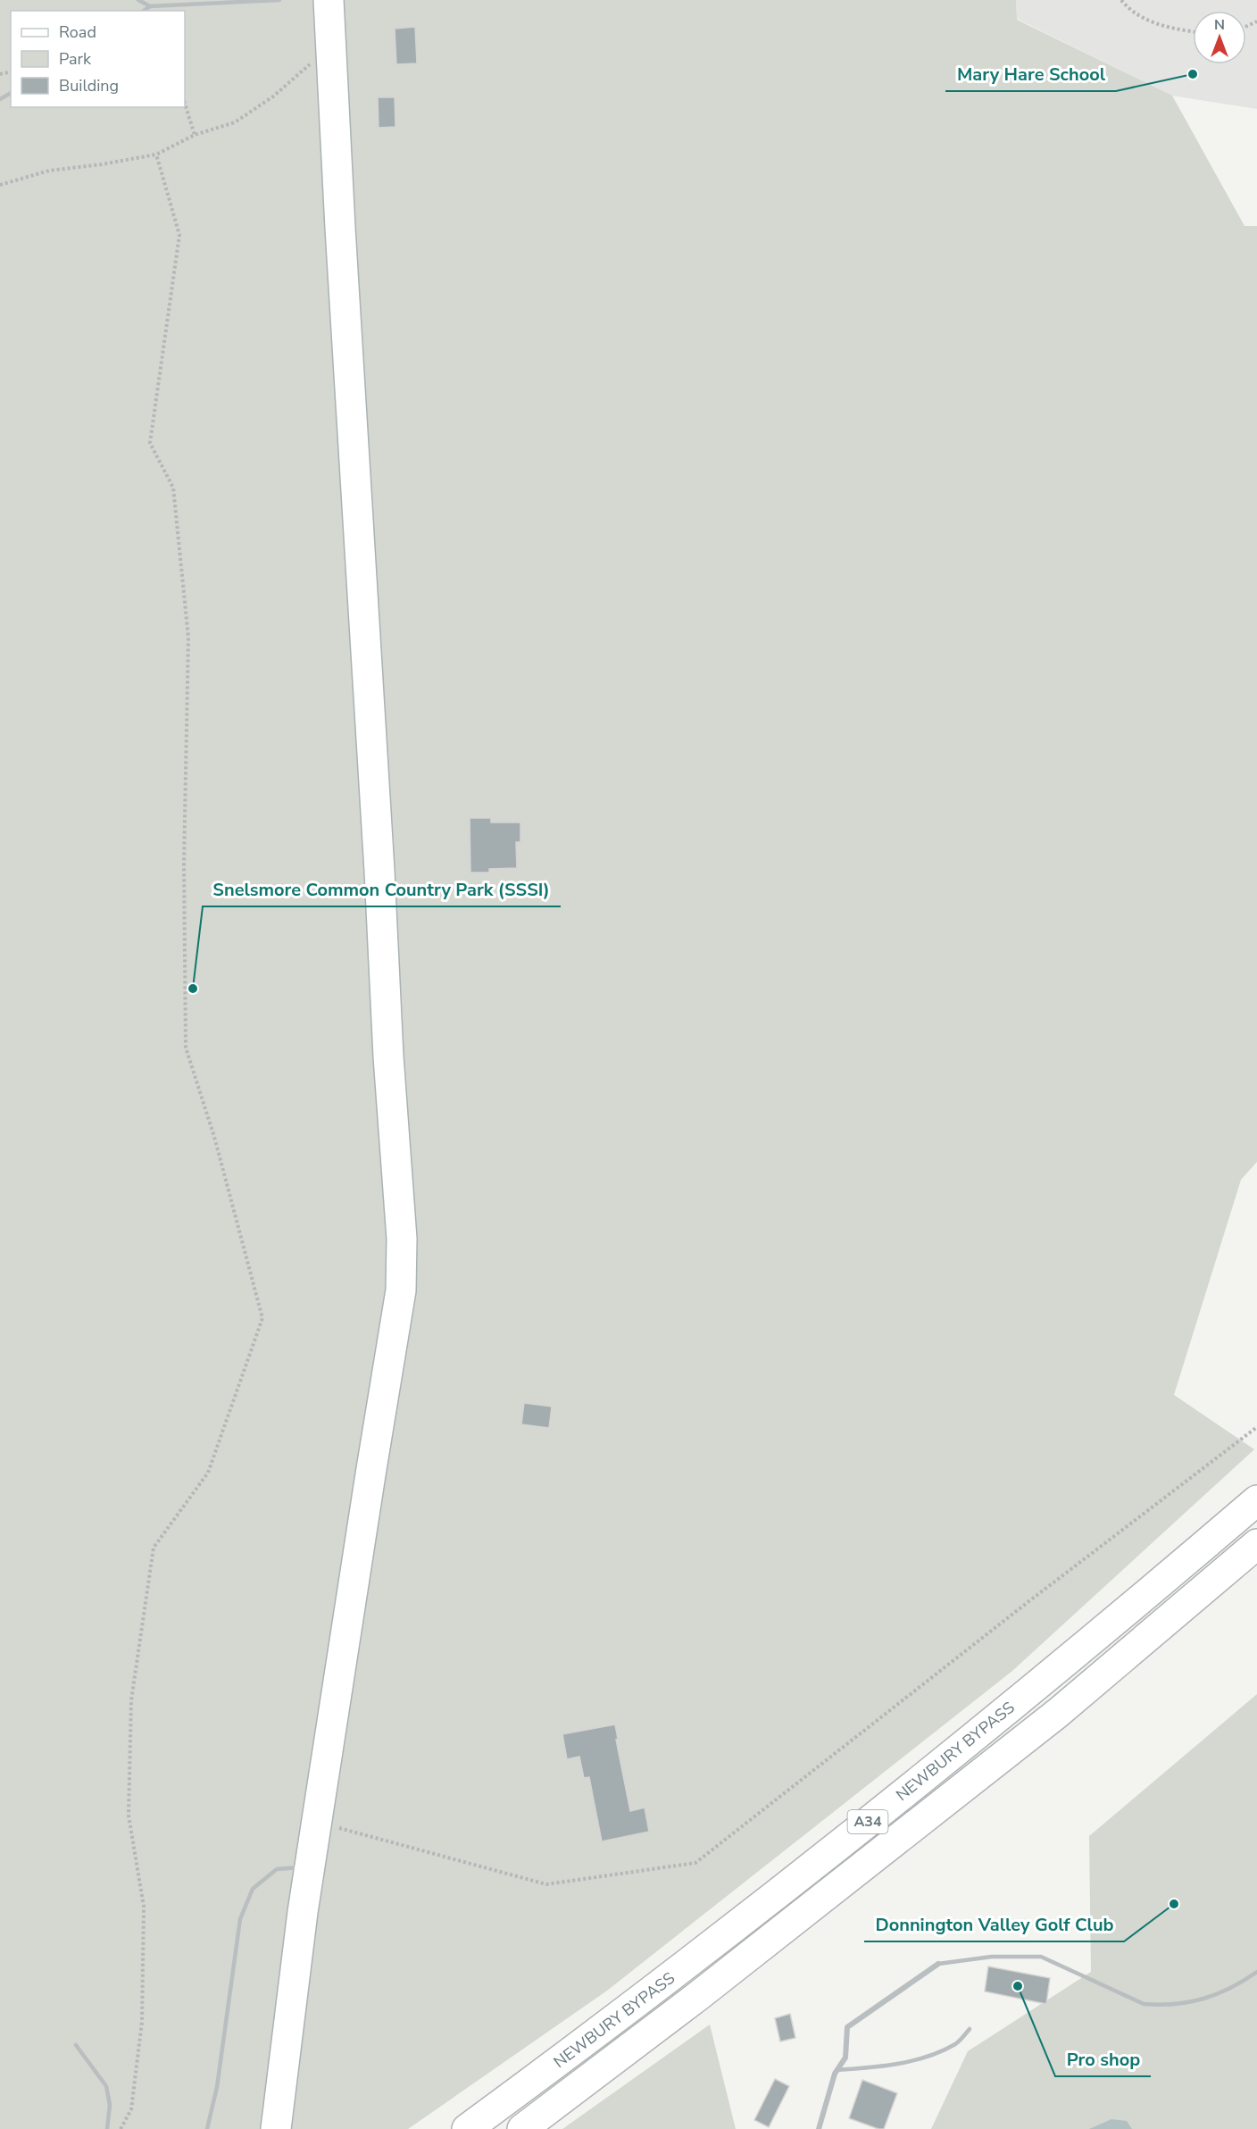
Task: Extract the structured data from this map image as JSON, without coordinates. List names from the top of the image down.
{
  "streets": {
    "main road": ["NEWBURY BYPASS", "A34"]
  },
  "places": [
    "Mary Hare School",
    "Snelsmore Common Country Park (SSSI)",
    "Donnington Valley Golf Club",
    "Pro shop"
  ],
  "legend": ["Road", "Park", "Building"],
  "north": "top"
}
